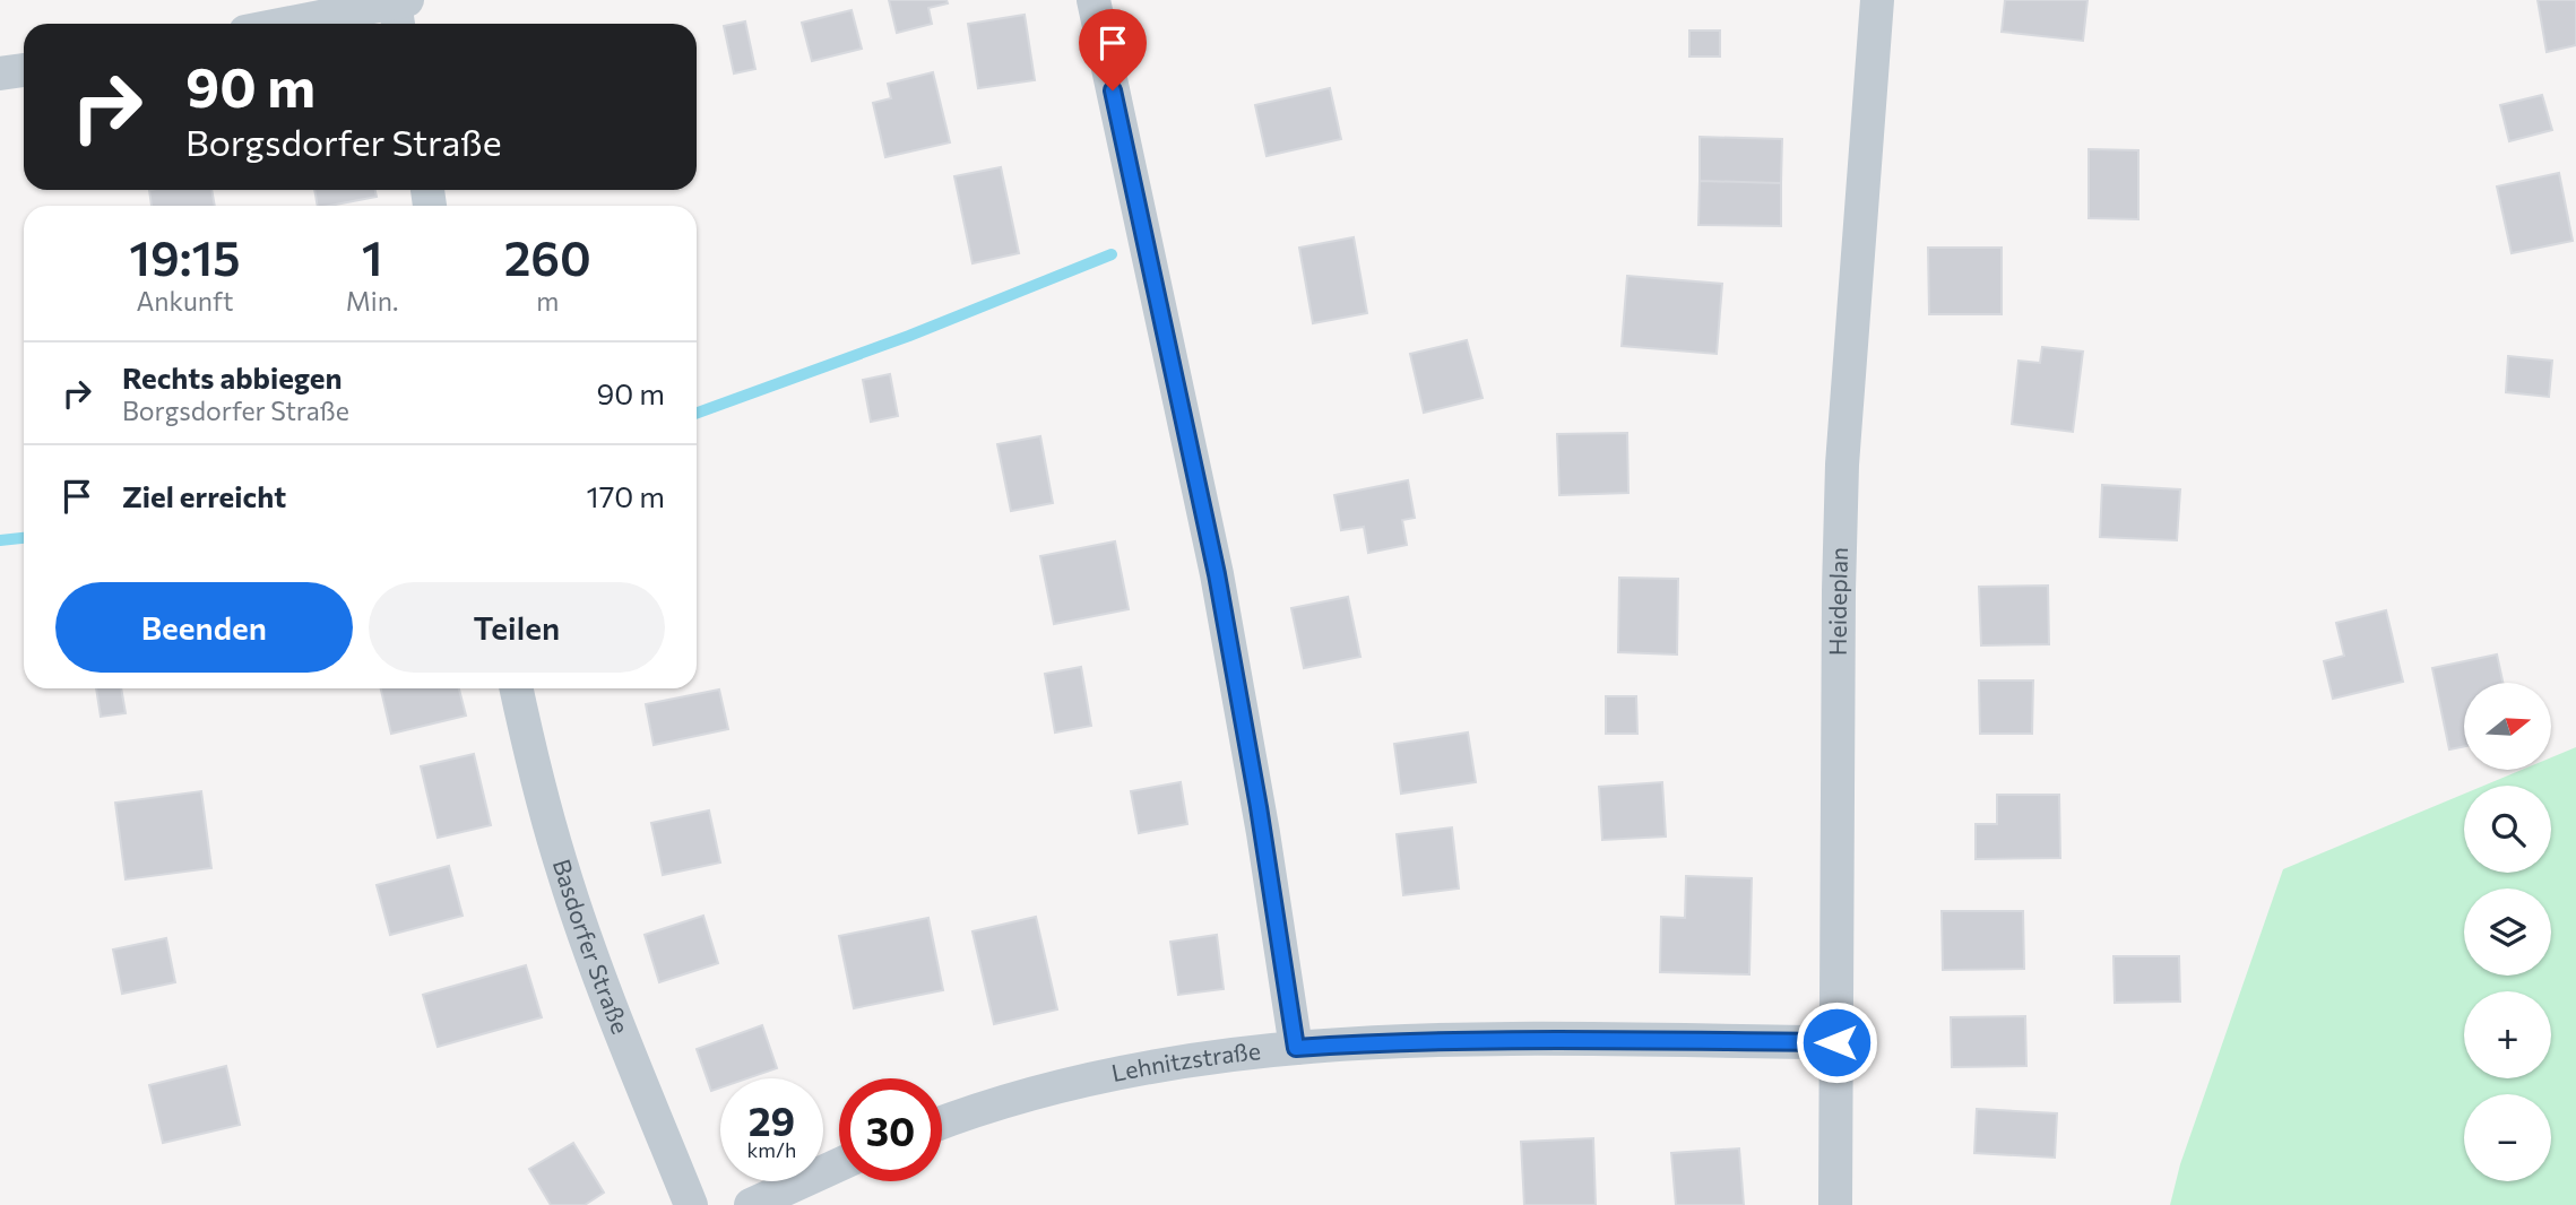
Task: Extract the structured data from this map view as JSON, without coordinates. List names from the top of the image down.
{
  "streets": {
    "street": ["Heideplan", "Basdorfer Straße", "Lehnitzstraße"]
  },
  "crossings": [
    ["Heideplan", "Lehnitzstraße"]
  ],
  "north": "right",
  "page": {
    "turn": ["90 m", "Borgsdorfer Straße"],
    "eta": [
      "19:15",
      "Ankunft",
      "1",
      "Min.",
      "260",
      "m"
    ],
    "list": [
      {
        "name": "Rechts abbiegen",
        "note": "Borgsdorfer Straße",
        "value": "90 m"
      },
      {
        "name": "Ziel erreicht",
        "value": "170 m"
      }
    ],
    "buttons": ["Beenden", "Teilen"],
    "map_buttons": ["+", "−"],
    "speed": "29 km/h",
    "limit": "30"
  }
}
